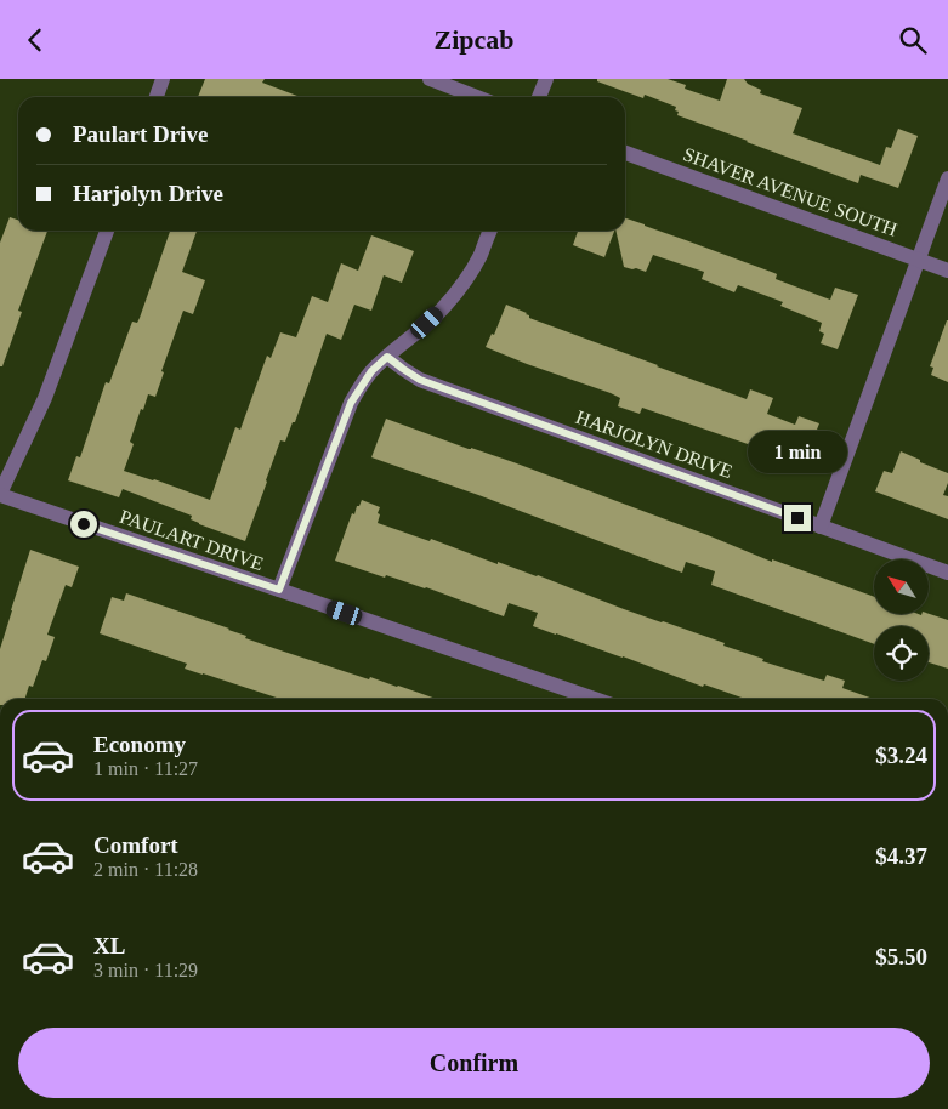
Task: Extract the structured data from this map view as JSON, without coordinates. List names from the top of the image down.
{
  "streets": {
    "street": ["SHAVER AVENUE SOUTH", "HARJOLYN DRIVE", "PAULART DRIVE"]
  },
  "north": "top left",
  "page": {
    "header": "Zipcab",
    "banner": ["Paulart Drive", "Harjolyn Drive"],
    "bubble": "1 min",
    "list": [
      {
        "name": "Economy",
        "note": "1 min · 11:27",
        "value": "$3.24"
      },
      {
        "name": "Comfort",
        "note": "2 min · 11:28",
        "value": "$4.37"
      },
      {
        "name": "XL",
        "note": "3 min · 11:29",
        "value": "$5.50"
      }
    ],
    "buttons": "Confirm"
  }
}
